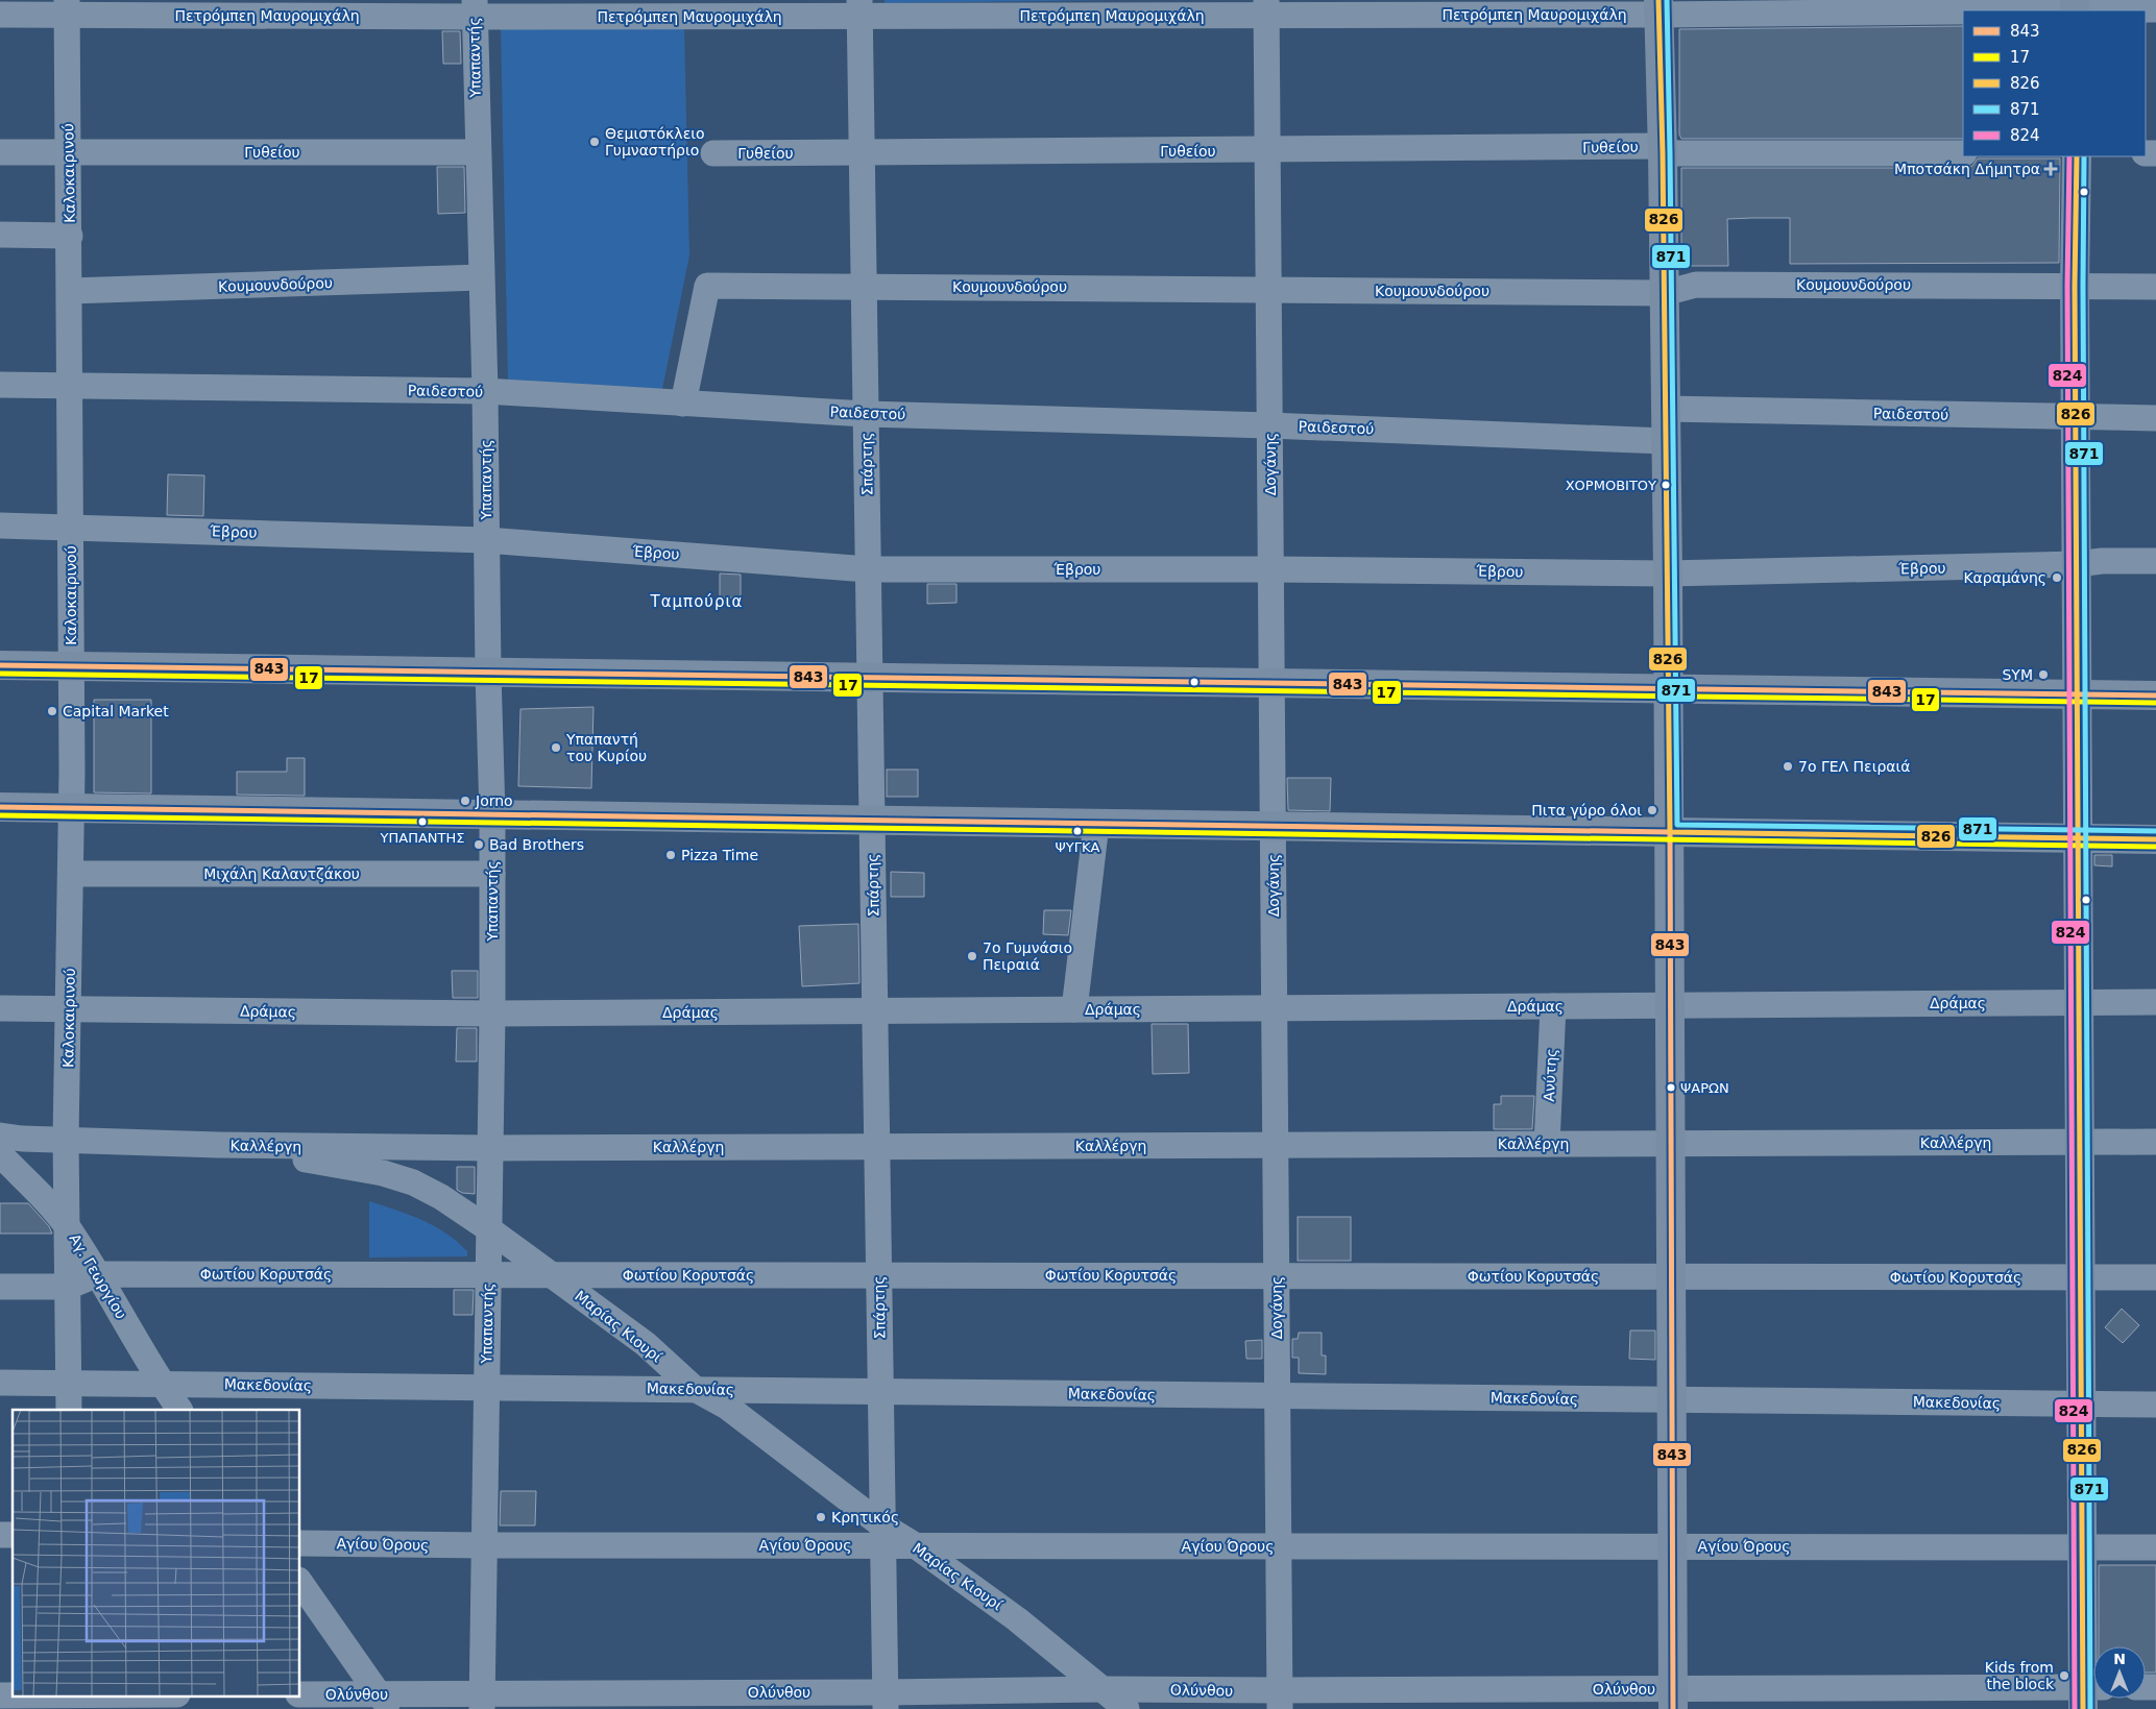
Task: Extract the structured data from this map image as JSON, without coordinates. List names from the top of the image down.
{
  "streets": {
    "street": [
      "Πετρόμπεη Μαυρομιχάλη",
      "Υπαπαντής",
      "Γυθείου",
      "Καλοκαιρινού",
      "Κουμουνδούρου",
      "Ραιδεστού",
      "Σπάρτης",
      "Δογάνης",
      "Έβρου",
      "Μιχάλη Καλαντζάκου",
      "Δράμας",
      "Ανύτης",
      "Καλλέργη",
      "Φωτίου Κορυτσάς",
      "Αγ. Γεωργίου",
      "Μαρίας Κιουρί",
      "Μακεδονίας",
      "Αγίου Όρους",
      "Ολύνθου"
    ]
  },
  "crossings": [
    ["Πετρόμπεη Μαυρομιχάλη", "Υπαπαντής"],
    ["Πετρόμπεη Μαυρομιχάλη", "Καλοκαιρινού"],
    ["Πετρόμπεη Μαυρομιχάλη", "Σπάρτης"],
    ["Πετρόμπεη Μαυρομιχάλη", "Δογάνης"],
    ["Υπαπαντής", "Γυθείου"],
    ["Υπαπαντής", "Κουμουνδούρου"],
    ["Υπαπαντής", "Ραιδεστού"],
    ["Υπαπαντής", "Έβρου"],
    ["Υπαπαντής", "Μιχάλη Καλαντζάκου"],
    ["Υπαπαντής", "Δράμας"],
    ["Υπαπαντής", "Καλλέργη"],
    ["Υπαπαντής", "Φωτίου Κορυτσάς"],
    ["Υπαπαντής", "Μαρίας Κιουρί"],
    ["Υπαπαντής", "Μακεδονίας"],
    ["Υπαπαντής", "Αγίου Όρους"],
    ["Υπαπαντής", "Ολύνθου"],
    ["Γυθείου", "Καλοκαιρινού"],
    ["Γυθείου", "Σπάρτης"],
    ["Γυθείου", "Δογάνης"],
    ["Καλοκαιρινού", "Κουμουνδούρου"],
    ["Καλοκαιρινού", "Ραιδεστού"],
    ["Καλοκαιρινού", "Έβρου"],
    ["Καλοκαιρινού", "Μιχάλη Καλαντζάκου"],
    ["Καλοκαιρινού", "Δράμας"],
    ["Καλοκαιρινού", "Καλλέργη"],
    ["Καλοκαιρινού", "Φωτίου Κορυτσάς"],
    ["Καλοκαιρινού", "Αγ. Γεωργίου"],
    ["Καλοκαιρινού", "Μακεδονίας"],
    ["Κουμουνδούρου", "Ραιδεστού"],
    ["Κουμουνδούρου", "Σπάρτης"],
    ["Κουμουνδούρου", "Δογάνης"],
    ["Ραιδεστού", "Σπάρτης"],
    ["Ραιδεστού", "Δογάνης"],
    ["Σπάρτης", "Έβρου"],
    ["Σπάρτης", "Δράμας"],
    ["Σπάρτης", "Καλλέργη"],
    ["Σπάρτης", "Φωτίου Κορυτσάς"],
    ["Σπάρτης", "Μαρίας Κιουρί"],
    ["Σπάρτης", "Μακεδονίας"],
    ["Σπάρτης", "Αγίου Όρους"],
    ["Σπάρτης", "Ολύνθου"],
    ["Δογάνης", "Έβρου"],
    ["Δογάνης", "Δράμας"],
    ["Δογάνης", "Καλλέργη"],
    ["Δογάνης", "Φωτίου Κορυτσάς"],
    ["Δογάνης", "Μακεδονίας"],
    ["Δογάνης", "Αγίου Όρους"],
    ["Δογάνης", "Ολύνθου"],
    ["Δράμας", "Ανύτης"],
    ["Ανύτης", "Καλλέργη"],
    ["Καλλέργη", "Μαρίας Κιουρί"],
    ["Φωτίου Κορυτσάς", "Αγ. Γεωργίου"],
    ["Φωτίου Κορυτσάς", "Μαρίας Κιουρί"],
    ["Αγ. Γεωργίου", "Μακεδονίας"],
    ["Μαρίας Κιουρί", "Μακεδονίας"],
    ["Μαρίας Κιουρί", "Αγίου Όρους"],
    ["Μαρίας Κιουρί", "Ολύνθου"]
  ],
  "districts": ["Ταμπούρια"],
  "places": {
    "other": [
      "Θεμιστόκλειο Γυμναστήριο",
      "ΧΟΡΜΟΒΙΤΟΥ",
      "Καραμάνης",
      "SYM",
      "Capital Market",
      "Υπαπαντή του Κυρίου",
      "7ο ΓΕΛ Πειραιά",
      "Jorno",
      "Πιτα γύρο όλοι",
      "ΥΠΑΠΑΝΤΗΣ",
      "ΨΥΓΚΑ",
      "Bad Brothers",
      "Pizza Time",
      "7ο Γυμνάσιο Πειραιά",
      "ΨΑΡΩΝ",
      "Κρητικός",
      "Kids from the block"
    ],
    "health": ["Μποτσάκη Δήμητρα"]
  },
  "lines": [
    "transit line 826",
    "transit line 871",
    "transit line 824",
    "transit line 843",
    "transit line 17"
  ],
  "legend": [
    "843",
    "17",
    "826",
    "871",
    "824"
  ],
  "north": "top"
}
